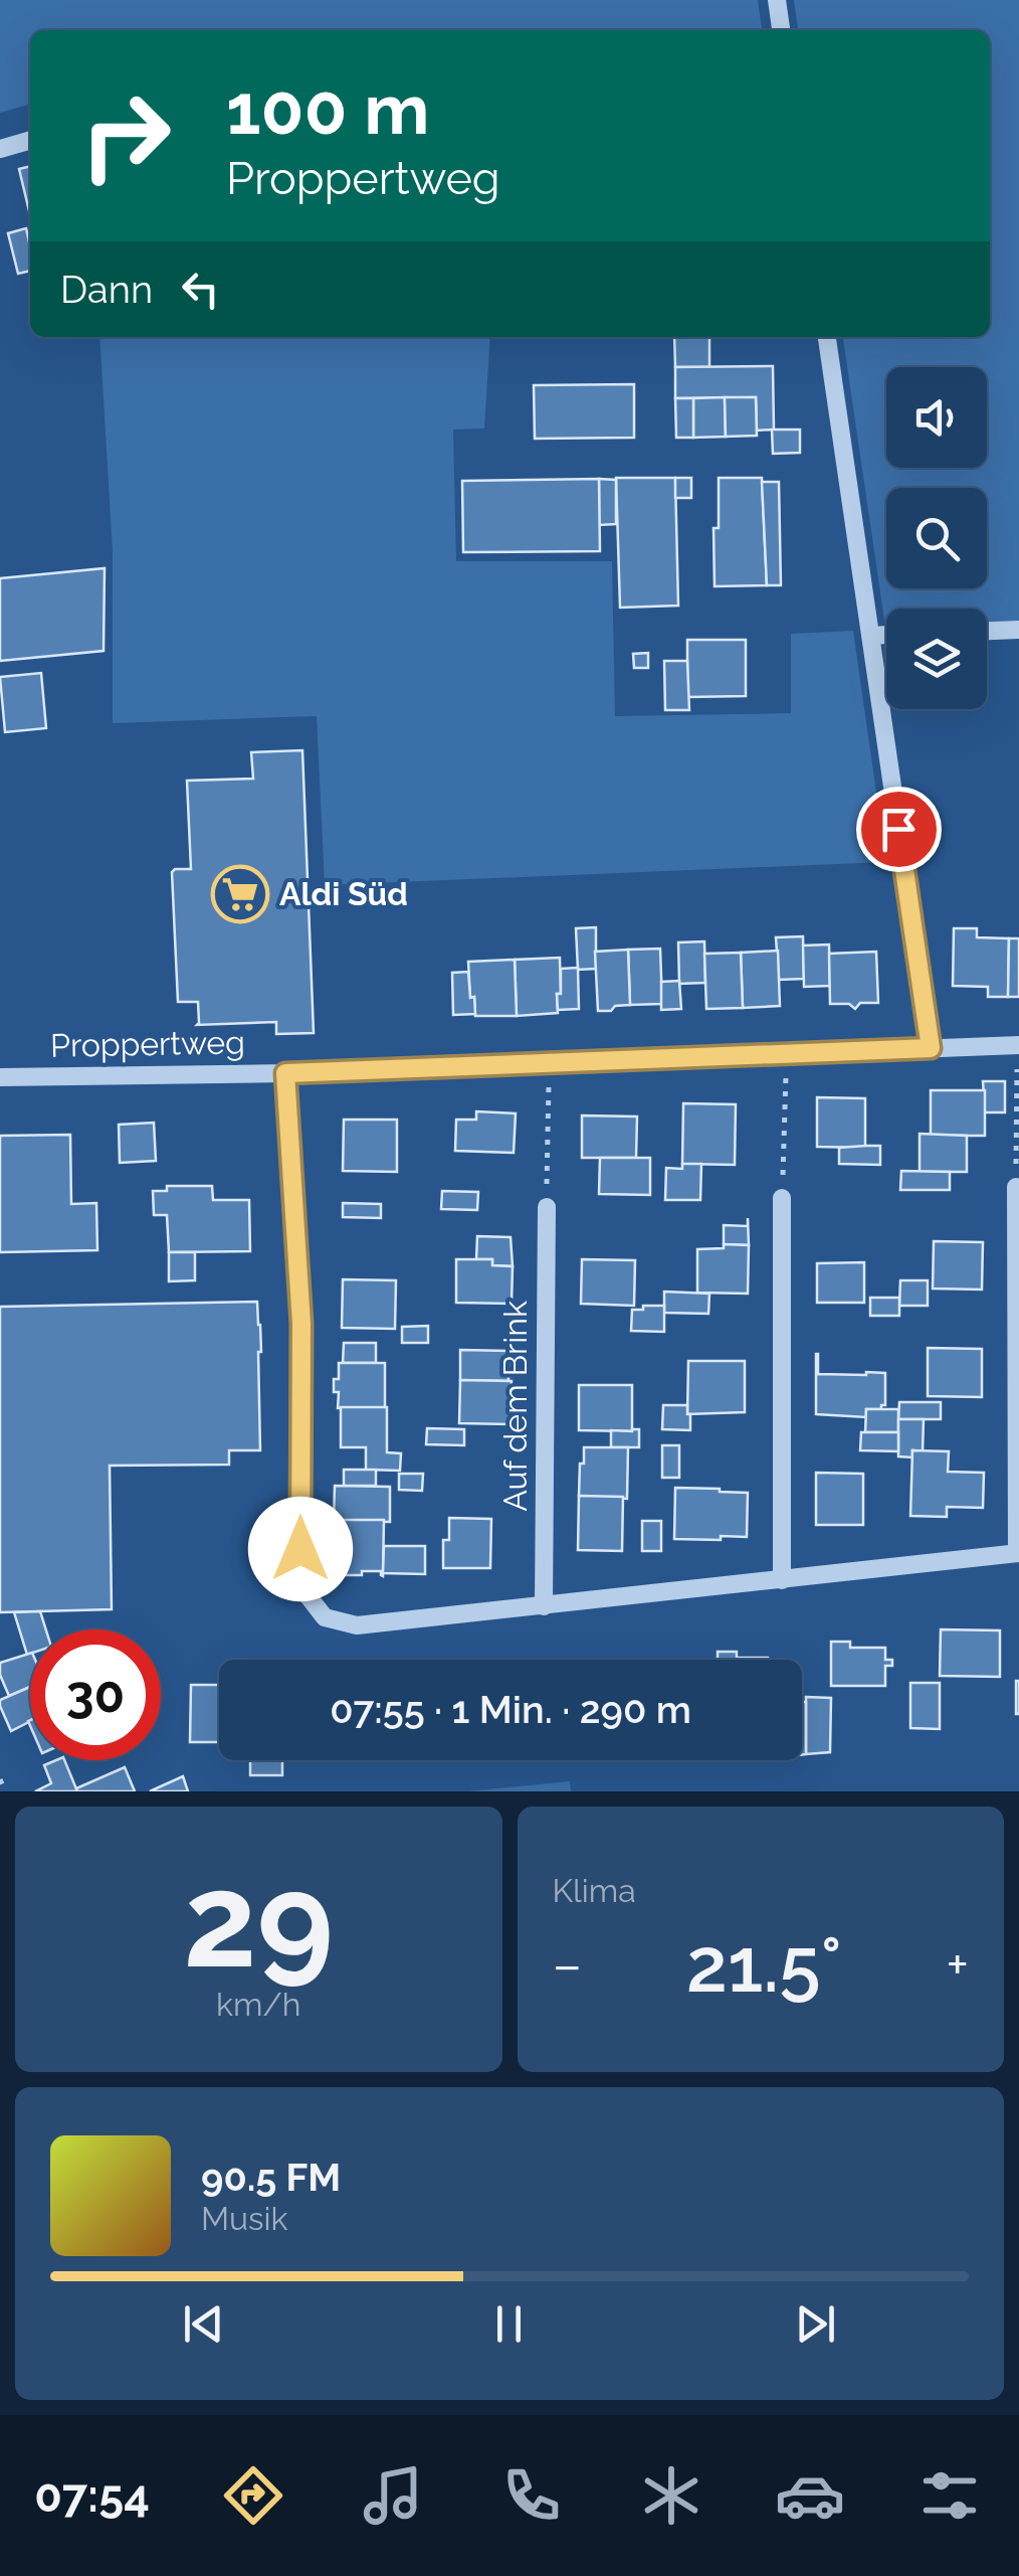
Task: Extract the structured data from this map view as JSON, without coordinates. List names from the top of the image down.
{
  "streets": {
    "street": ["Proppertweg", "Auf dem Brink"]
  },
  "places": {
    "supermarket": ["Aldi Süd"]
  },
  "page": {
    "turn": ["100 m", "Proppertweg"],
    "then": "Dann",
    "limit": "30",
    "trip": "07:55 · 1 Min. · 290 m",
    "tile": [
      ["29", "km/h"],
      "Klima"
    ],
    "heat": ["−", "21.5°", "+"],
    "song": ["90.5 FM", "Musik"],
    "tabs": "07:54"
  }
}
